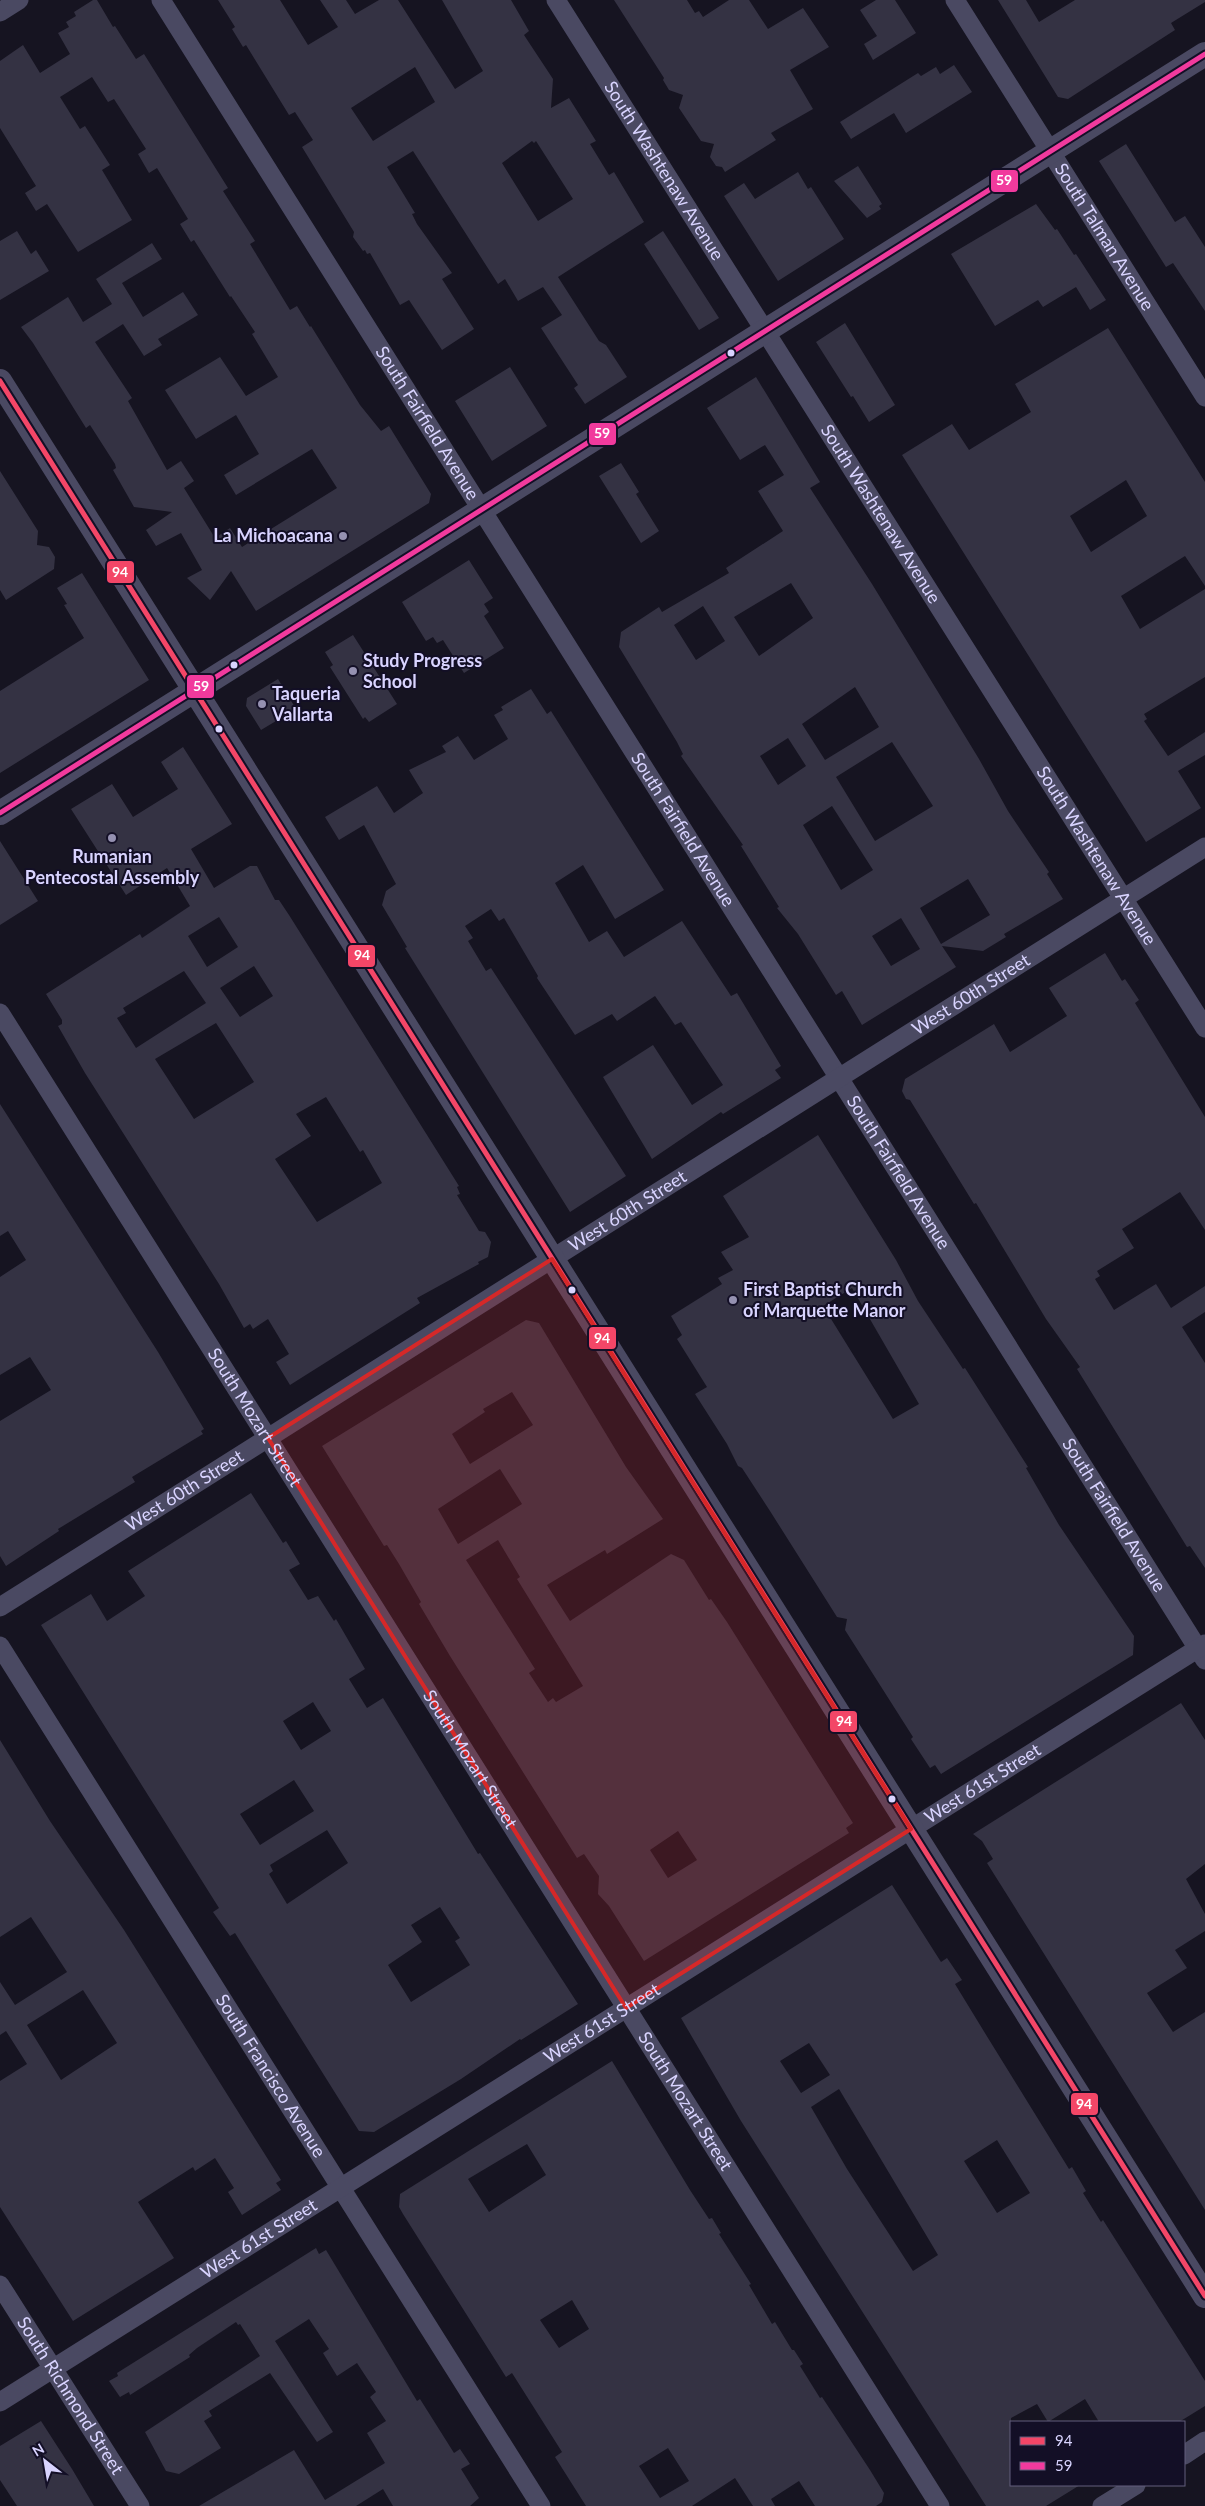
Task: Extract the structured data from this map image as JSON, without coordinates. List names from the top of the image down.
{
  "streets": {
    "street": [
      "South Washtenaw Avenue",
      "South Talman Avenue",
      "South Fairfield Avenue",
      "West 60th Street",
      "South Mozart Street",
      "West 61st Street",
      "South Francisco Avenue",
      "South Richmond Street"
    ]
  },
  "crossings": [
    ["South Washtenaw Avenue", "West 60th Street"],
    ["South Fairfield Avenue", "West 60th Street"],
    ["South Fairfield Avenue", "West 61st Street"],
    ["West 60th Street", "South Mozart Street"],
    ["South Mozart Street", "West 61st Street"],
    ["West 61st Street", "South Francisco Avenue"],
    ["West 61st Street", "South Richmond Street"]
  ],
  "places": [
    "La Michoacana",
    "Study Progress School",
    "Taqueria Vallarta",
    "Rumanian Pentecostal Assembly",
    "First Baptist Church of Marquette Manor"
  ],
  "lines": ["transit line 59", "transit line 94"],
  "legend": ["94", "59"],
  "north": "top left"
}
